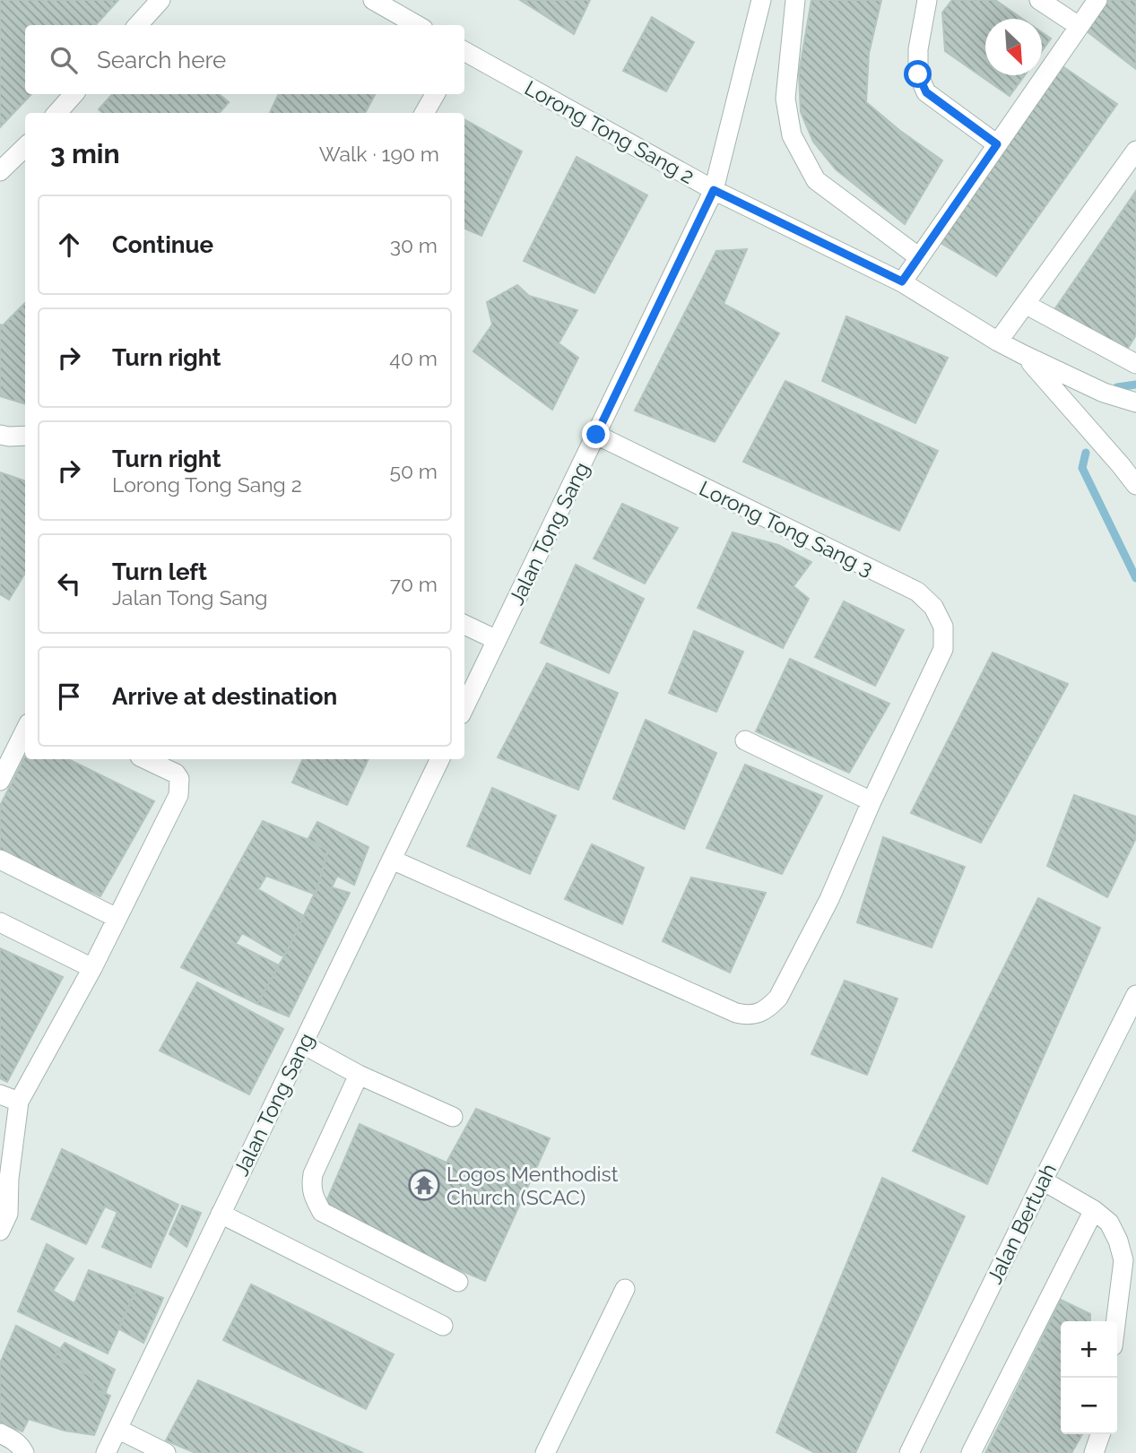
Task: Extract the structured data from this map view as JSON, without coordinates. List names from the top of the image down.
{
  "streets": {
    "street": [
      "Lorong Tong Sang 2",
      "Lorong Tong Sang 3",
      "Jalan Tong Sang",
      "Jalan Bertuah"
    ]
  },
  "crossings": [
    ["Lorong Tong Sang 2", "Jalan Tong Sang"],
    ["Lorong Tong Sang 3", "Jalan Tong Sang"]
  ],
  "places": {
    "temple": ["Logos Menthodist Church (SCAC)"]
  },
  "north": "bottom right",
  "page": {
    "search": "Search here",
    "heading": ["3 min", "Walk · 190 m"],
    "list": [
      ["Continue", "30 m"],
      ["Turn right", "40 m"],
      ["Turn right", "Lorong Tong Sang 2", "50 m"],
      ["Turn left", "Jalan Tong Sang", "70 m"],
      "Arrive at destination"
    ],
    "map_buttons": ["+", "−"]
  }
}
